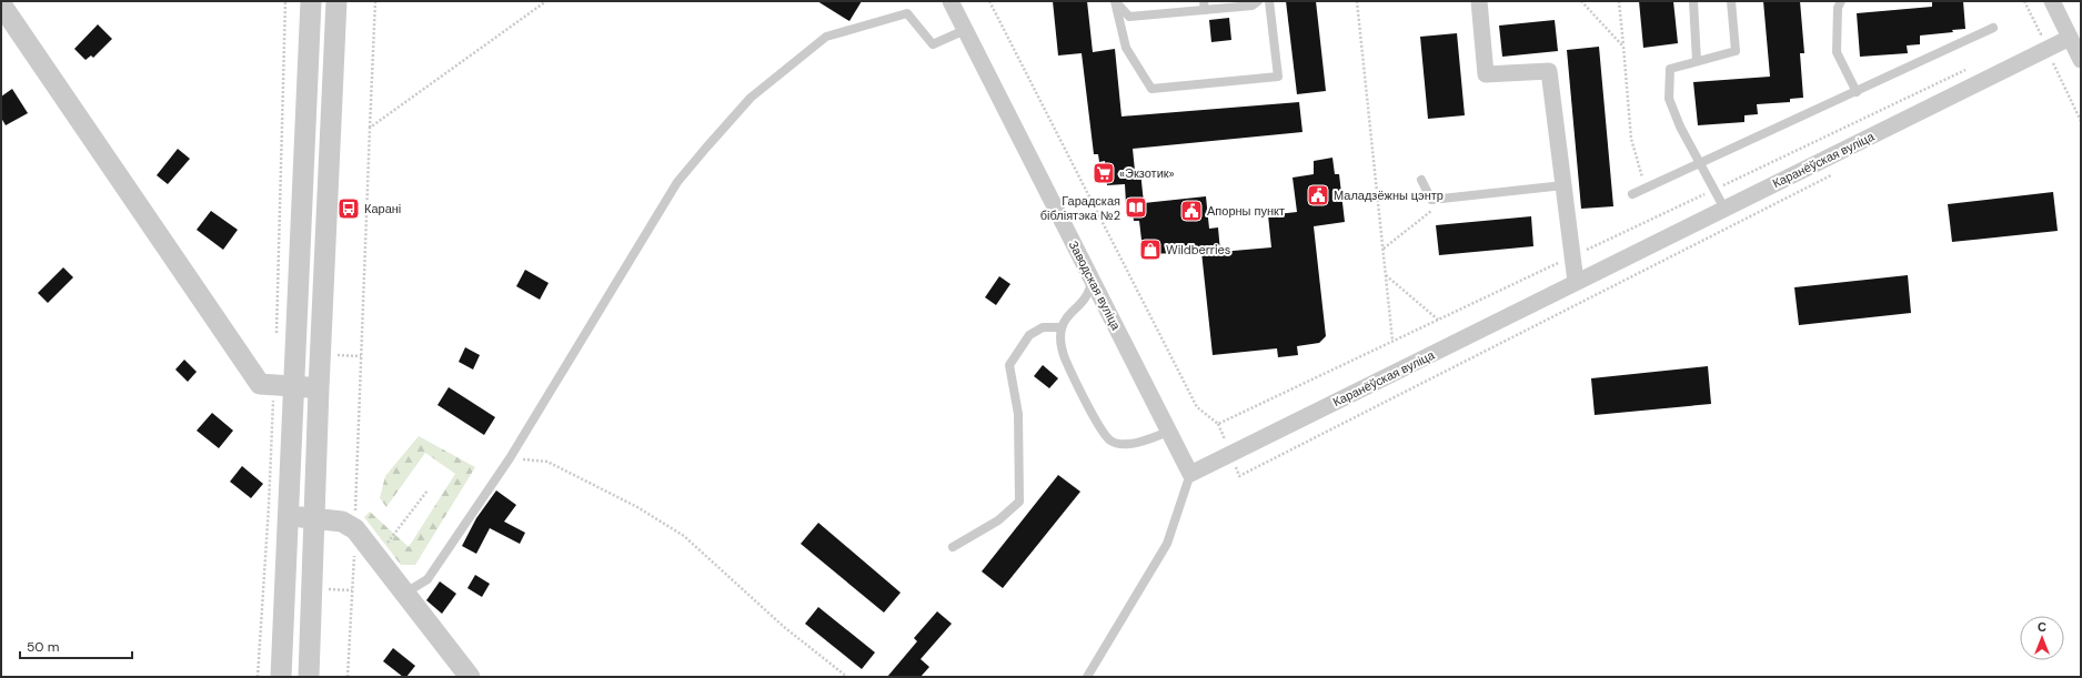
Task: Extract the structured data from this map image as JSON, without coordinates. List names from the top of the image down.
{
  "streets": {
    "street": ["Каранёўская вуліца", "Заводская вуліца"]
  },
  "crossings": [
    ["Каранёўская вуліца", "Заводская вуліца"]
  ],
  "places": {
    "supermarket": ["«Экзотик»"],
    "public building": ["Маладзёжны цэнтр", "Апорны пункт"],
    "library": ["Гарадская бібліятэка №2"],
    "bus stop": ["Карані"],
    "shop": ["Wildberries"]
  },
  "scale_bar": "50 m",
  "north": "top"
}
